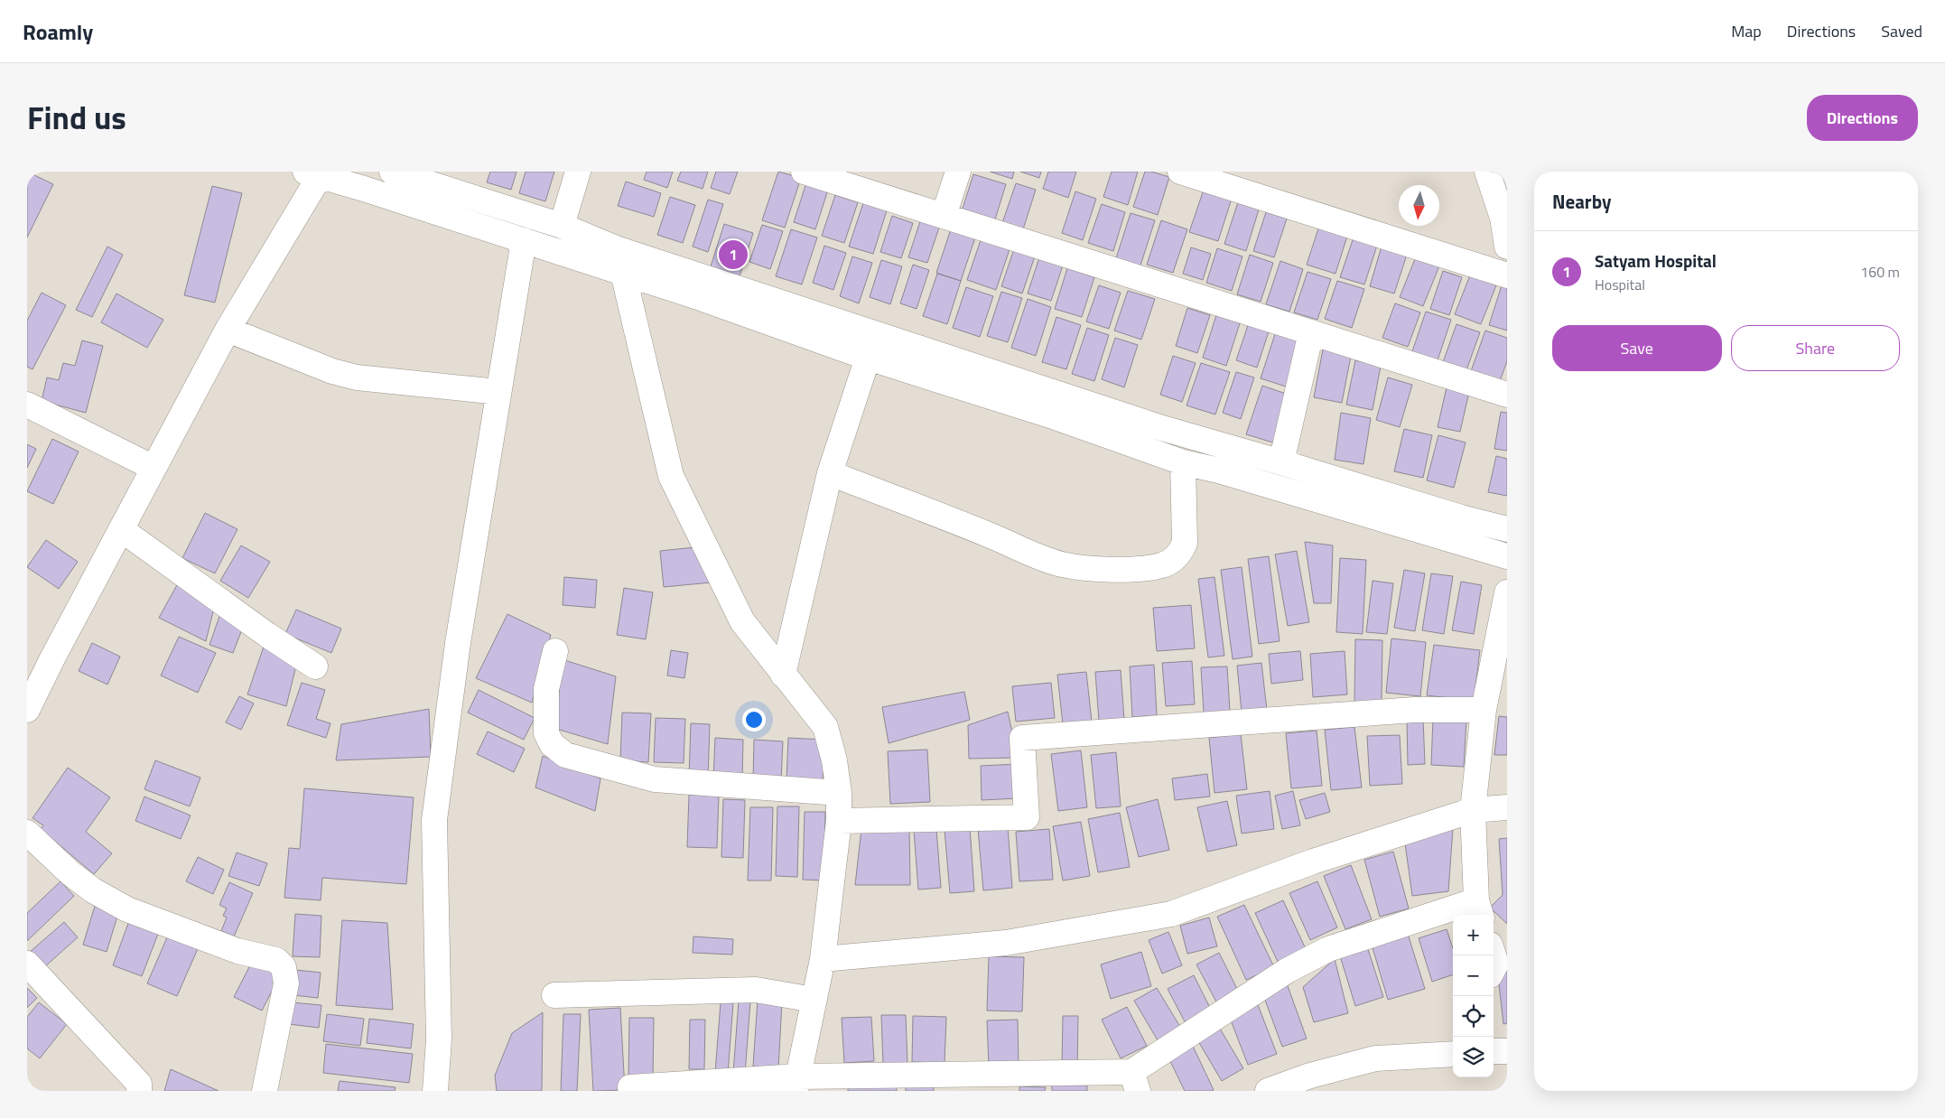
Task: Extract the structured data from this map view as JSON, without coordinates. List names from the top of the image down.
{
  "north": "bottom",
  "page": {
    "header": "Roamly",
    "nav": ["Map", "Directions", "Saved"],
    "title": "Find us",
    "buttons": [
      "Directions",
      ["Save", "Share"]
    ],
    "heading": "Nearby",
    "list": [
      {
        "mark": "1",
        "name": "Satyam Hospital",
        "note": "Hospital",
        "value": "160 m"
      }
    ],
    "pins": "1",
    "map_buttons": ["+", "−"]
  }
}
